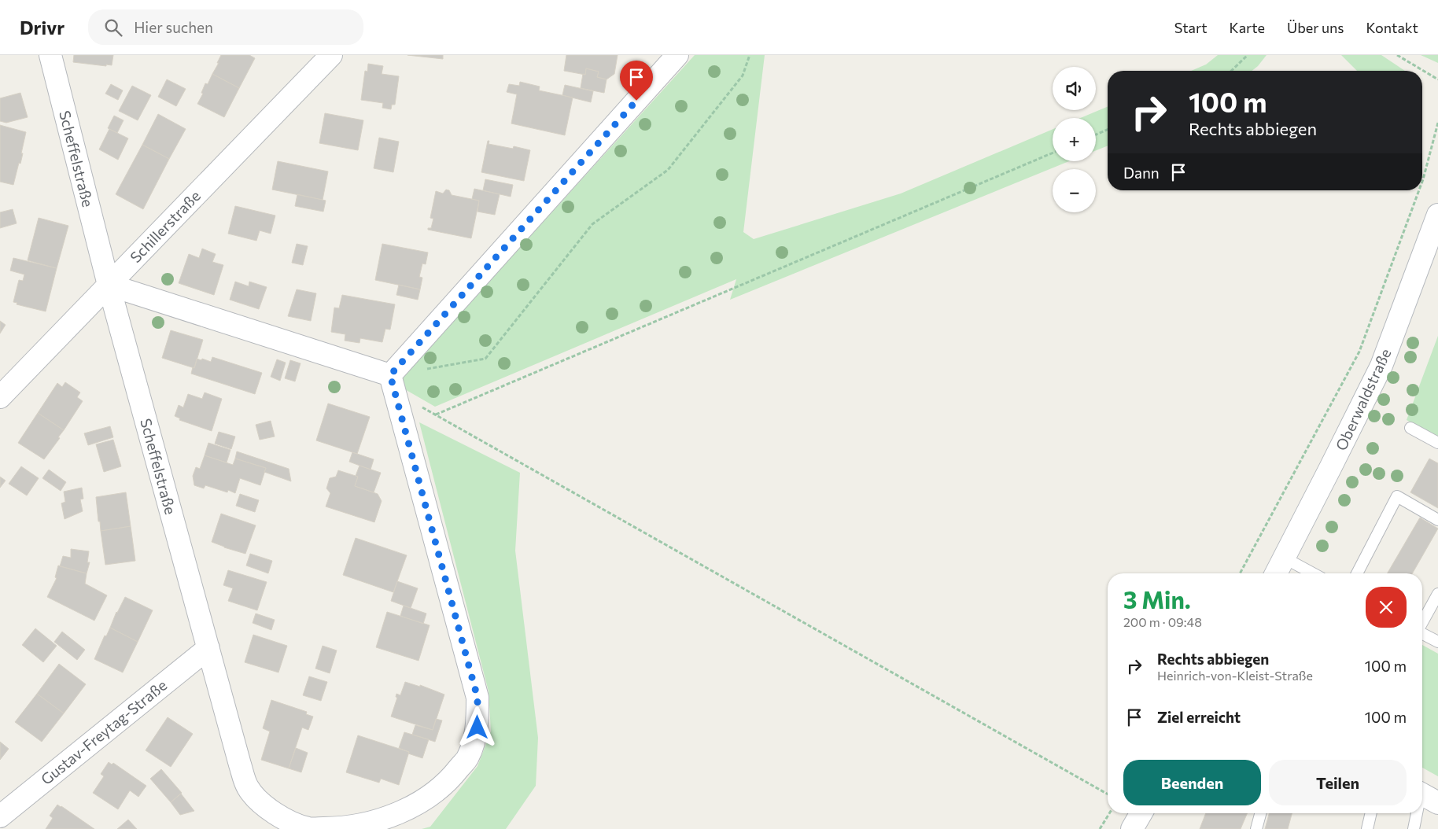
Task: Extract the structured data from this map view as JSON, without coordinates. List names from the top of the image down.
{
  "streets": {
    "street": [
      "Scheffelstraße",
      "Schillerstraße",
      "Oberwaldstraße",
      "Gustav-Freytag-Straße"
    ]
  },
  "crossings": [
    ["Scheffelstraße", "Schillerstraße"],
    ["Scheffelstraße", "Gustav-Freytag-Straße"]
  ],
  "page": {
    "header": "Drivr",
    "search": "Hier suchen",
    "nav": [
      "Start",
      "Karte",
      "Über uns",
      "Kontakt"
    ],
    "map_buttons": ["+", "−"],
    "turn": ["100 m", "Rechts abbiegen"],
    "then": "Dann",
    "heading": ["3 Min.", "200 m · 09:48"],
    "list": [
      {
        "name": "Rechts abbiegen",
        "note": "Heinrich-von-Kleist-Straße",
        "value": "100 m"
      },
      {
        "name": "Ziel erreicht",
        "value": "100 m"
      }
    ],
    "buttons": ["Beenden", "Teilen"]
  }
}
